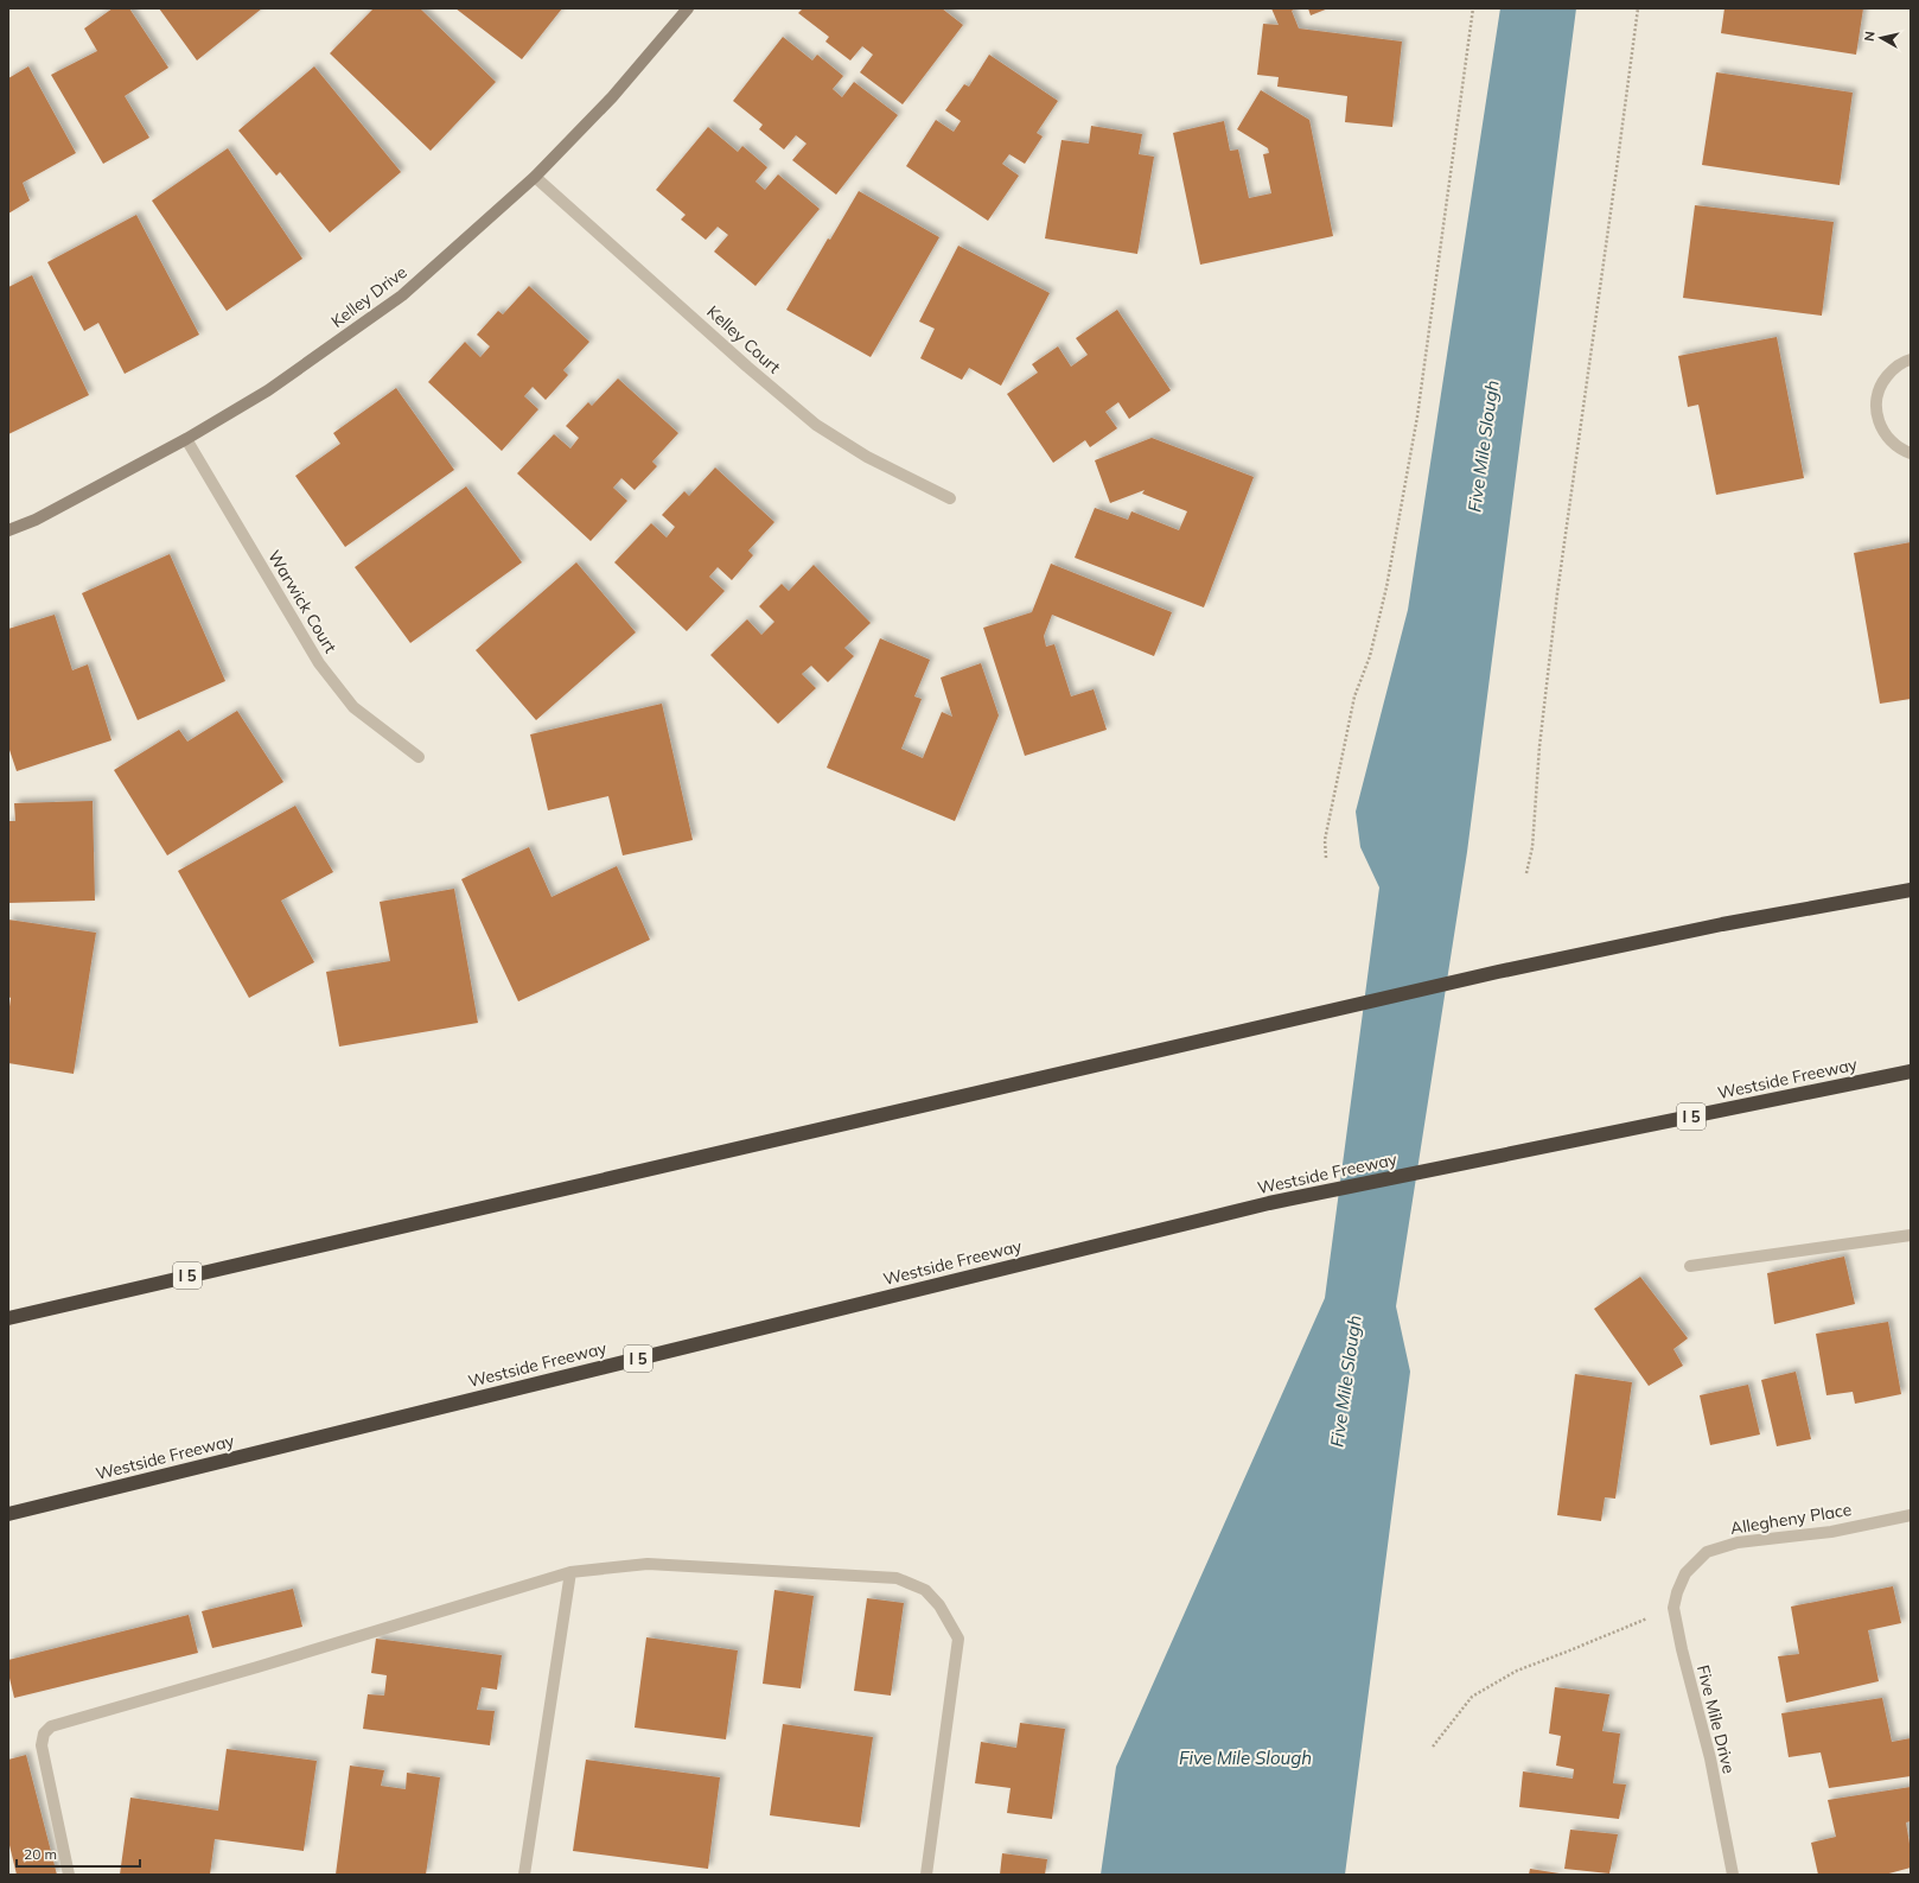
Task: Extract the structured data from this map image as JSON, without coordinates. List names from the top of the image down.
{
  "streets": {
    "highway": ["Westside Freeway", "I 5"],
    "street": [
      "Kelley Drive",
      "Kelley Court",
      "Warwick Court",
      "Allegheny Place",
      "Five Mile Drive"
    ]
  },
  "crossings": [
    ["Kelley Drive", "Kelley Court"],
    ["Kelley Drive", "Warwick Court"],
    ["Allegheny Place", "Five Mile Drive"]
  ],
  "water": ["Five Mile Slough"],
  "scale_bar": "20 m",
  "north": "left"
}
